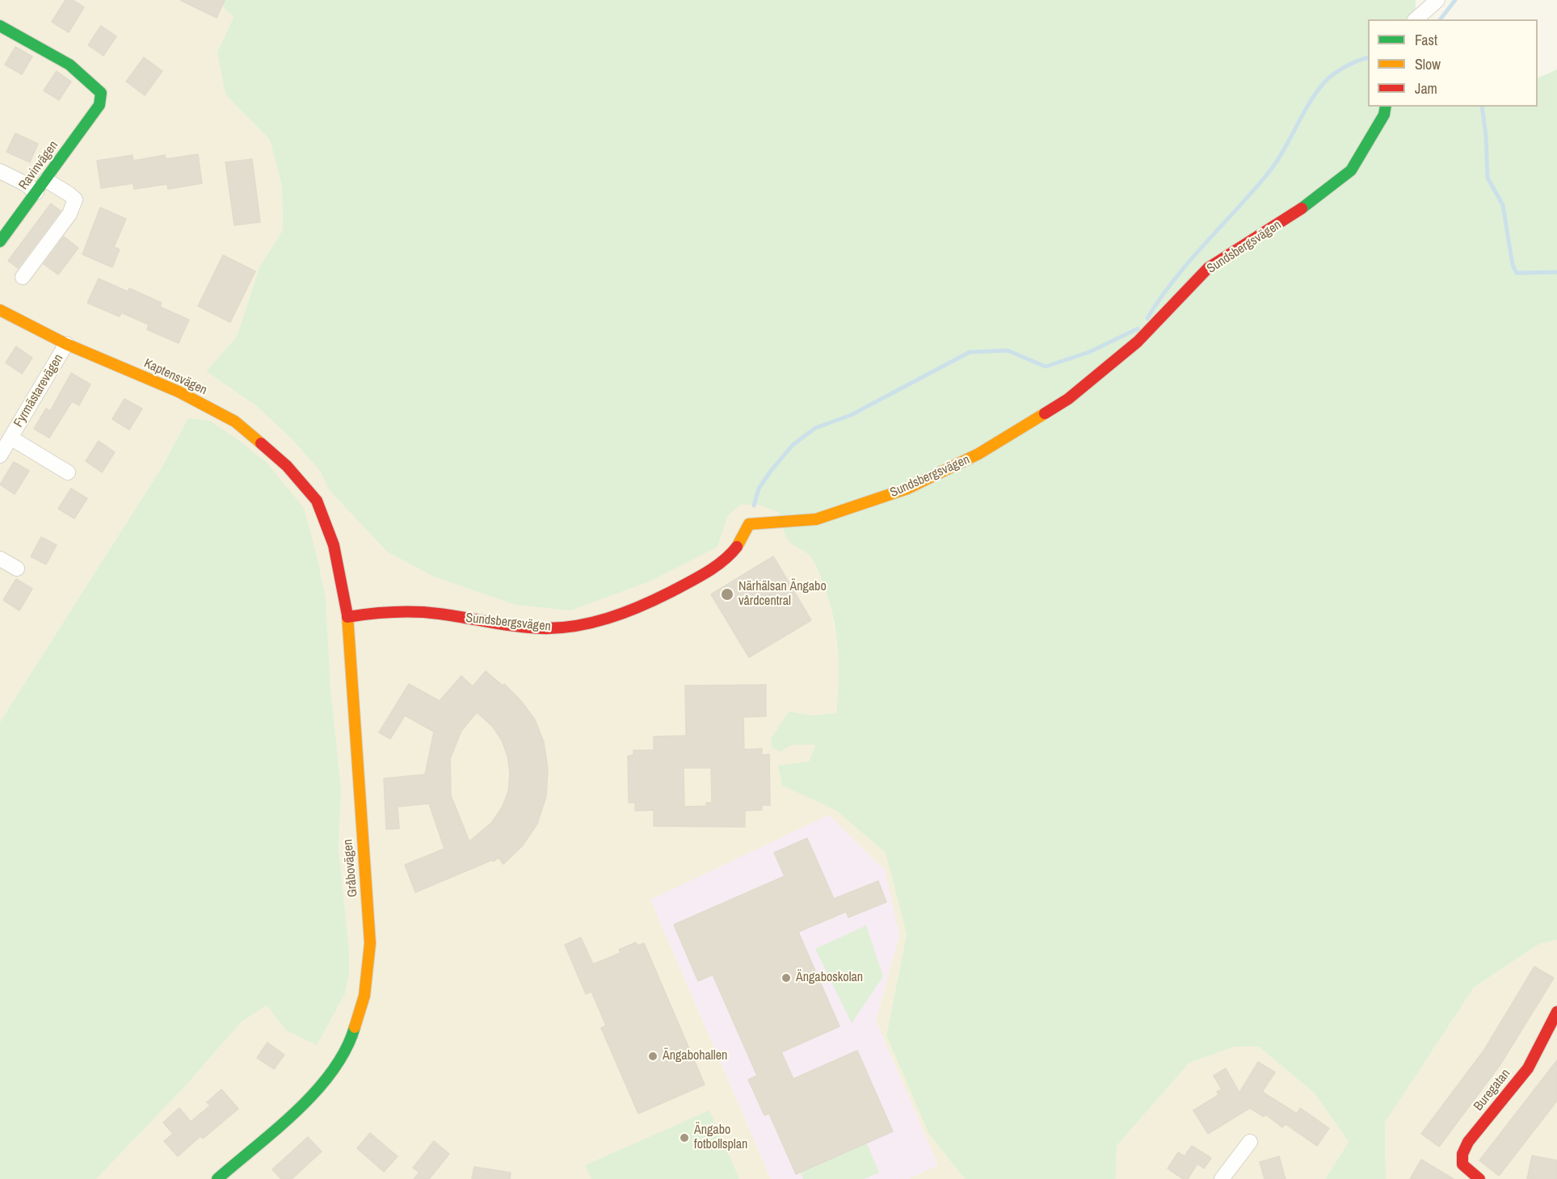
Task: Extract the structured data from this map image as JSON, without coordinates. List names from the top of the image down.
{
  "streets": {
    "street": [
      "Ravinvägen",
      "Sundsbergsvägen",
      "Kaptensvägen",
      "Fyrmästarevägen",
      "Gråbovägen",
      "Buregatan"
    ]
  },
  "crossings": [
    ["Sundsbergsvägen", "Gråbovägen"],
    ["Kaptensvägen", "Fyrmästarevägen"],
    ["Kaptensvägen", "Gråbovägen"]
  ],
  "places": [
    "Närhälsan Ängabo vårdcentral",
    "Ängaboskolan",
    "Ängabohallen",
    "Ängabo fotbollsplan"
  ],
  "legend": ["Fast", "Slow", "Jam"]
}
